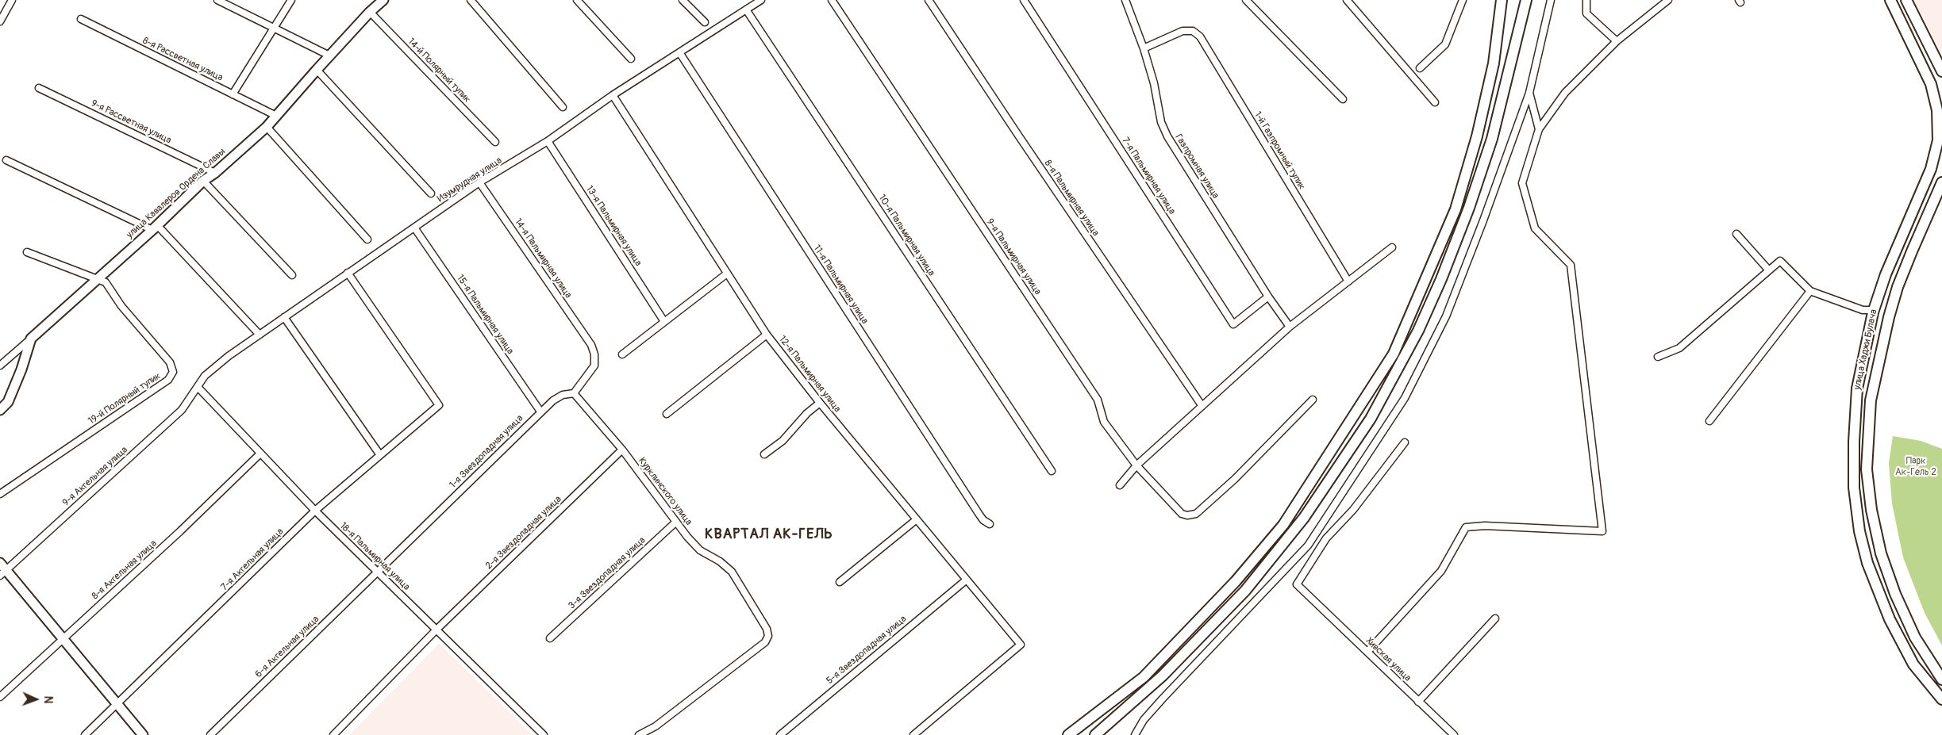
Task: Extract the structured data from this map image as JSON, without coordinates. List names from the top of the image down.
{
  "streets": {
    "main road": ["улица Хаджи Булача"],
    "street": [
      "8-я Рассветная улица",
      "14-й Полярный тупик",
      "9-я Рассветная улица",
      "1-й Газпромный тупик",
      "Газпромная улица",
      "7-я Пальмирная улица",
      "Изумрудная улица",
      "улица Кавалеров Ордена Славы",
      "8-я Пальмирная улица",
      "13-я Пальмирная улица",
      "10-я Пальмирная улица",
      "9-я Пальмирная улица",
      "14-я Пальмирная улица",
      "11-я Пальмирная улица",
      "15-я Пальмирная улица",
      "12-я Пальмирная улица",
      "19-й Полярный тупик",
      "1-я Звездопадная улица",
      "9-я Акгельная улица",
      "Курклинского улица",
      "2-я Звездопадная улица",
      "18-я Пальмирная улица",
      "7-я Акгельная улица",
      "8-я Акгельная улица",
      "3-я Звездопадная улица",
      "6-я Акгельная улица",
      "5-я Звездопадная улица",
      "Хивская улица"
    ]
  },
  "crossings": [
    ["8-я Рассветная улица", "улица Кавалеров Ордена Славы"],
    ["14-й Полярный тупик", "улица Кавалеров Ордена Славы"],
    ["9-я Рассветная улица", "улица Кавалеров Ордена Славы"],
    ["1-й Газпромный тупик", "Газпромная улица"],
    ["Газпромная улица", "7-я Пальмирная улица"],
    ["Изумрудная улица", "13-я Пальмирная улица"],
    ["Изумрудная улица", "10-я Пальмирная улица"],
    ["Изумрудная улица", "14-я Пальмирная улица"],
    ["Изумрудная улица", "11-я Пальмирная улица"],
    ["Изумрудная улица", "15-я Пальмирная улица"],
    ["Изумрудная улица", "12-я Пальмирная улица"],
    ["Изумрудная улица", "9-я Акгельная улица"],
    ["Изумрудная улица", "18-я Пальмирная улица"],
    ["Изумрудная улица", "7-я Акгельная улица"],
    ["улица Кавалеров Ордена Славы", "19-й Полярный тупик"],
    ["14-я Пальмирная улица", "1-я Звездопадная улица"],
    ["14-я Пальмирная улица", "Курклинского улица"],
    ["15-я Пальмирная улица", "1-я Звездопадная улица"],
    ["12-я Пальмирная улица", "5-я Звездопадная улица"],
    ["1-я Звездопадная улица", "Курклинского улица"],
    ["1-я Звездопадная улица", "18-я Пальмирная улица"],
    ["1-я Звездопадная улица", "6-я Акгельная улица"],
    ["9-я Акгельная улица", "18-я Пальмирная улица"],
    ["Курклинского улица", "2-я Звездопадная улица"],
    ["Курклинского улица", "3-я Звездопадная улица"],
    ["2-я Звездопадная улица", "18-я Пальмирная улица"],
    ["18-я Пальмирная улица", "7-я Акгельная улица"],
    ["18-я Пальмирная улица", "8-я Акгельная улица"],
    ["18-я Пальмирная улица", "6-я Акгельная улица"]
  ],
  "districts": ["КВАРТАЛ АК-ГЕЛЬ"],
  "parks": ["Парк Ак-Гель 2"],
  "north": "right"
}
